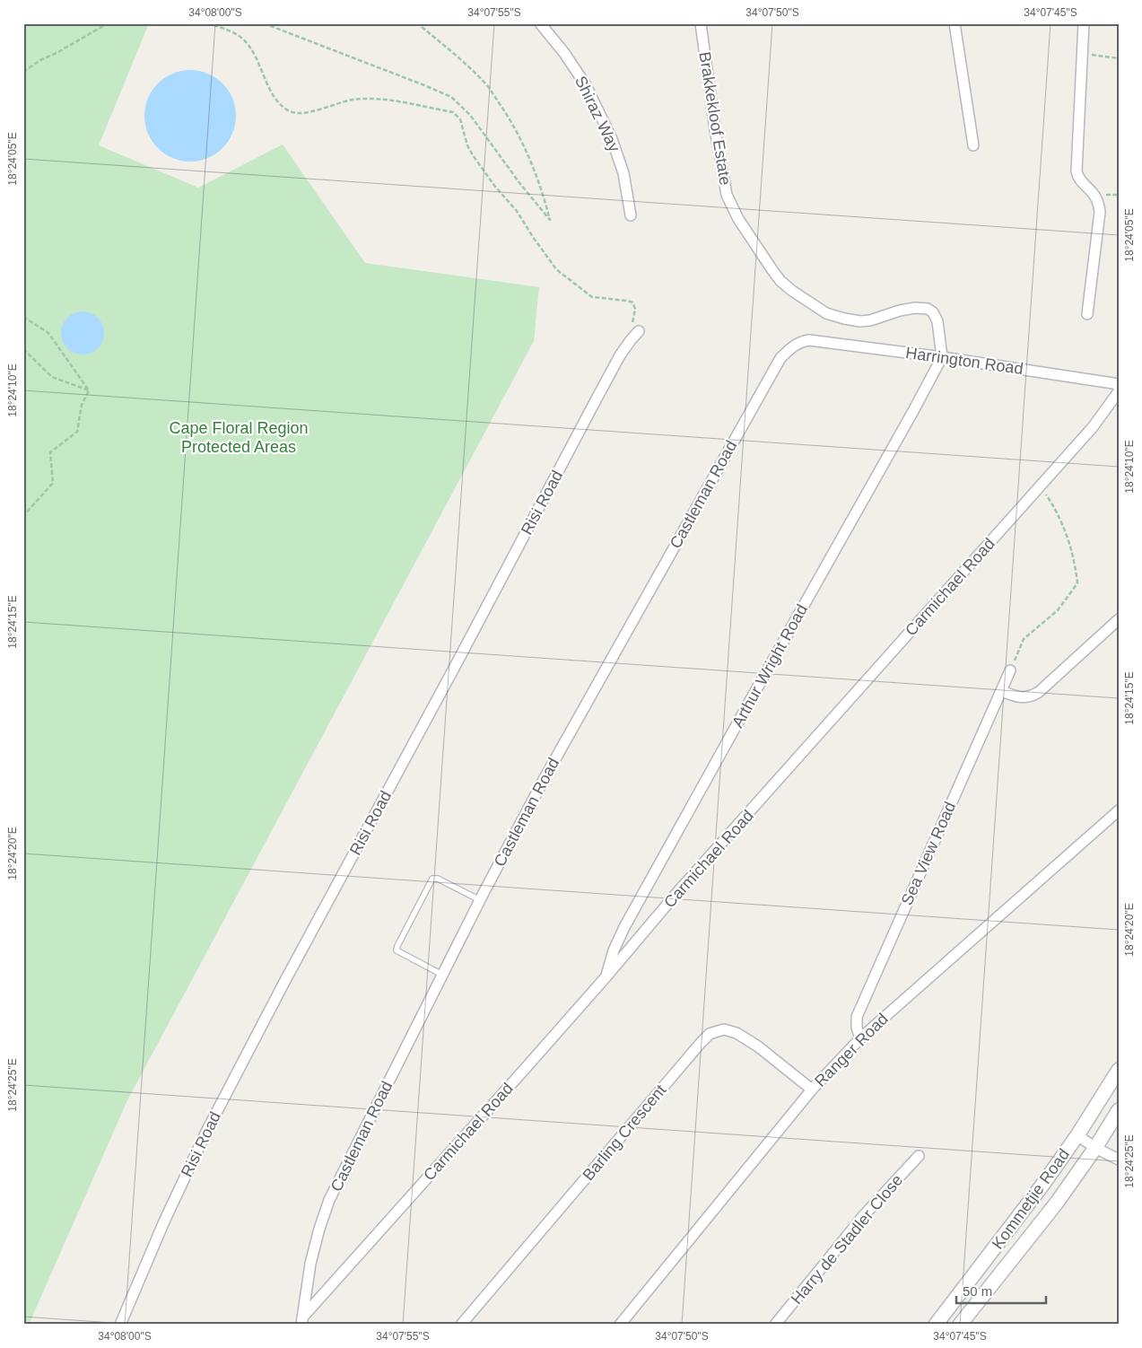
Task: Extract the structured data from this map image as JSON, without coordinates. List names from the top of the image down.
{
  "streets": {
    "main road": ["Kommetjie Road"],
    "street": [
      "Shiraz Way",
      "Brakkekloof Estate",
      "Harrington Road",
      "Castleman Road",
      "Risi Road",
      "Carmichael Road",
      "Arthur Wright Road",
      "Sea View Road",
      "Ranger Road",
      "Barling Crescent",
      "Harry de Stadler Close"
    ]
  },
  "crossings": [
    ["Brakkekloof Estate", "Harrington Road"],
    ["Brakkekloof Estate", "Arthur Wright Road"],
    ["Harrington Road", "Castleman Road"],
    ["Harrington Road", "Arthur Wright Road"],
    ["Castleman Road", "Carmichael Road"],
    ["Carmichael Road", "Arthur Wright Road"],
    ["Sea View Road", "Ranger Road"],
    ["Ranger Road", "Barling Crescent"]
  ],
  "parks": ["Cape Floral Region Protected Areas"],
  "scale_bar": "50 m",
  "coordinates": [
    "34°08'00\"S",
    "34°07'55\"S",
    "34°07'50\"S",
    "34°07'45\"S",
    "18°24'05\"E",
    "18°24'10\"E",
    "18°24'15\"E",
    "18°24'20\"E",
    "18°24'25\"E"
  ]
}
